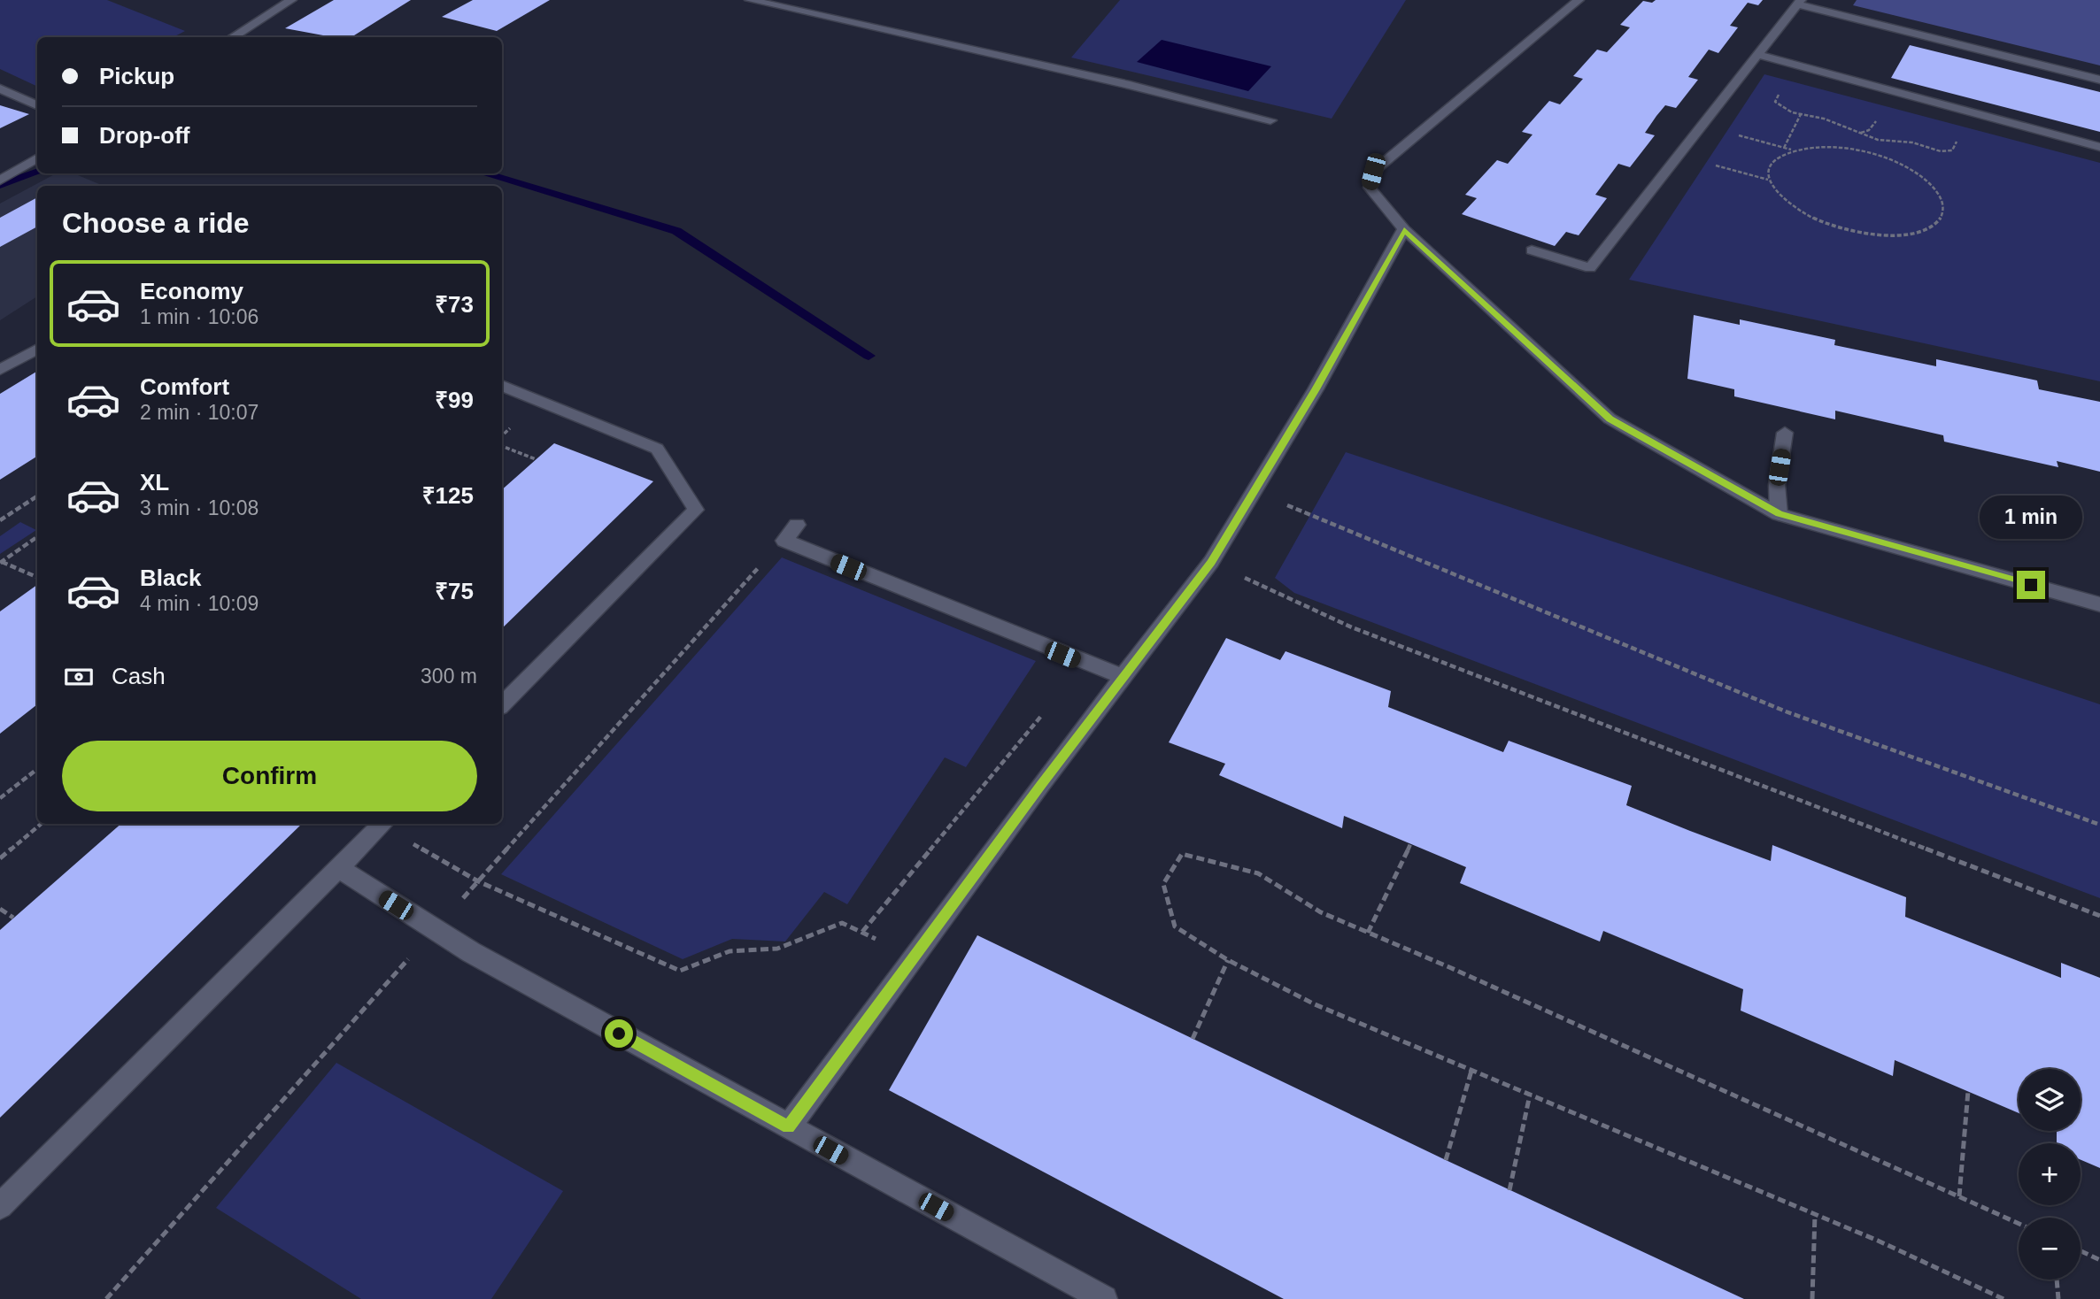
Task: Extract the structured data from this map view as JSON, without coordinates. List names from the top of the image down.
{
  "page": {
    "banner": ["Pickup", "Drop-off"],
    "heading": "Choose a ride",
    "list": [
      {
        "name": "Economy",
        "note": "1 min · 10:06",
        "value": "₹73"
      },
      {
        "name": "Comfort",
        "note": "2 min · 10:07",
        "value": "₹99"
      },
      {
        "name": "XL",
        "note": "3 min · 10:08",
        "value": "₹125"
      },
      {
        "name": "Black",
        "note": "4 min · 10:09",
        "value": "₹75"
      }
    ],
    "bubble": "1 min",
    "pay": ["Cash", "300 m"],
    "buttons": "Confirm",
    "map_buttons": ["+", "−"]
  }
}
